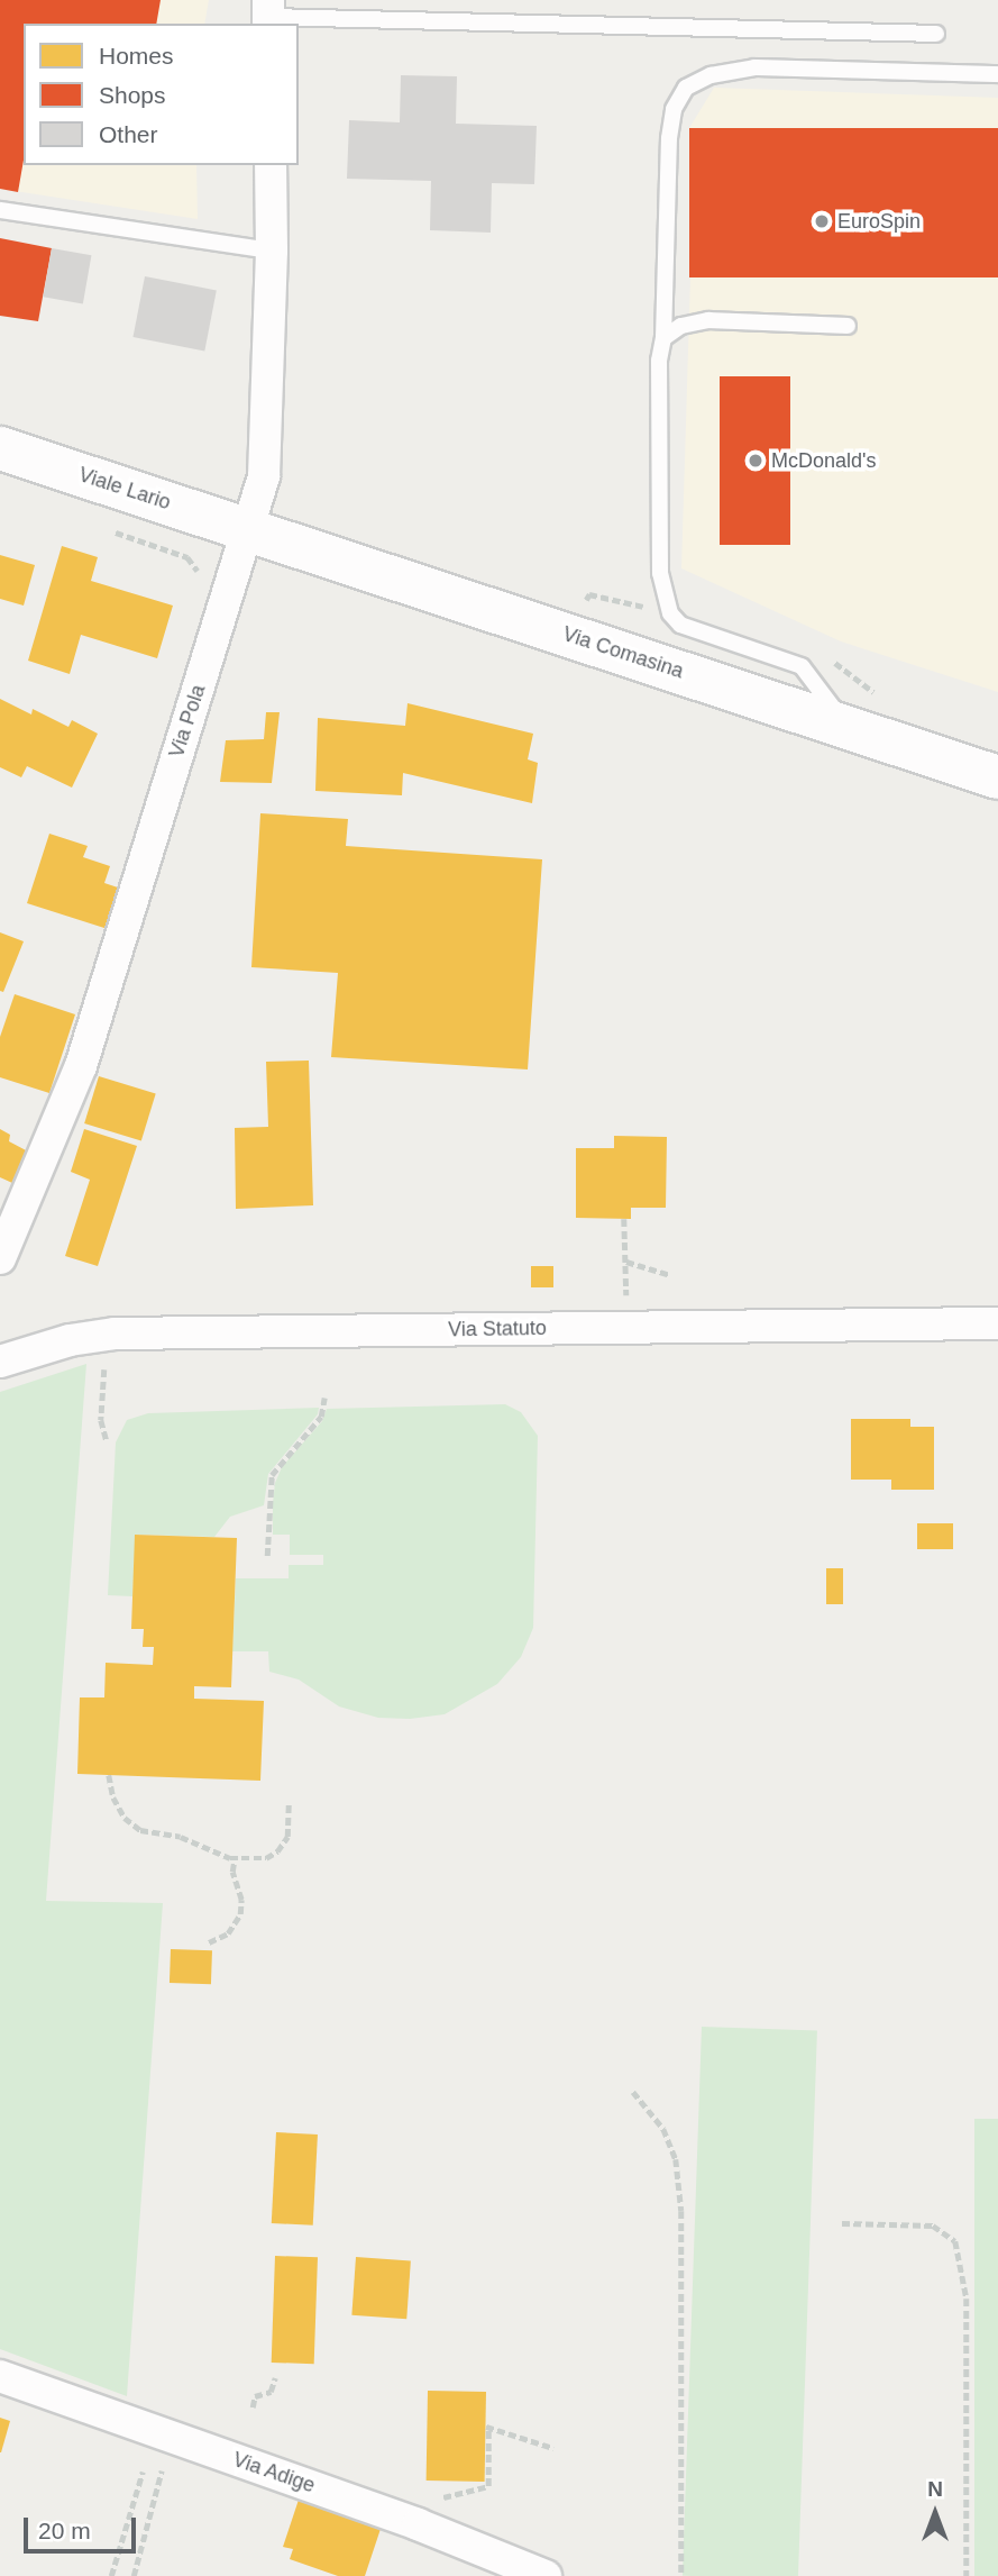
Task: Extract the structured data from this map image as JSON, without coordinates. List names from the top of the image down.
{
  "streets": {
    "main road": ["Viale Lario", "Via Comasina"],
    "street": ["Via Pola", "Via Statuto", "Via Adige"]
  },
  "crossings": [
    ["Viale Lario", "Via Comasina"],
    ["Viale Lario", "Via Pola"],
    ["Via Comasina", "Via Pola"]
  ],
  "places": ["EuroSpin", "McDonald's"],
  "legend": ["Homes", "Shops", "Other"],
  "scale_bar": "20 m",
  "north": "top"
}
